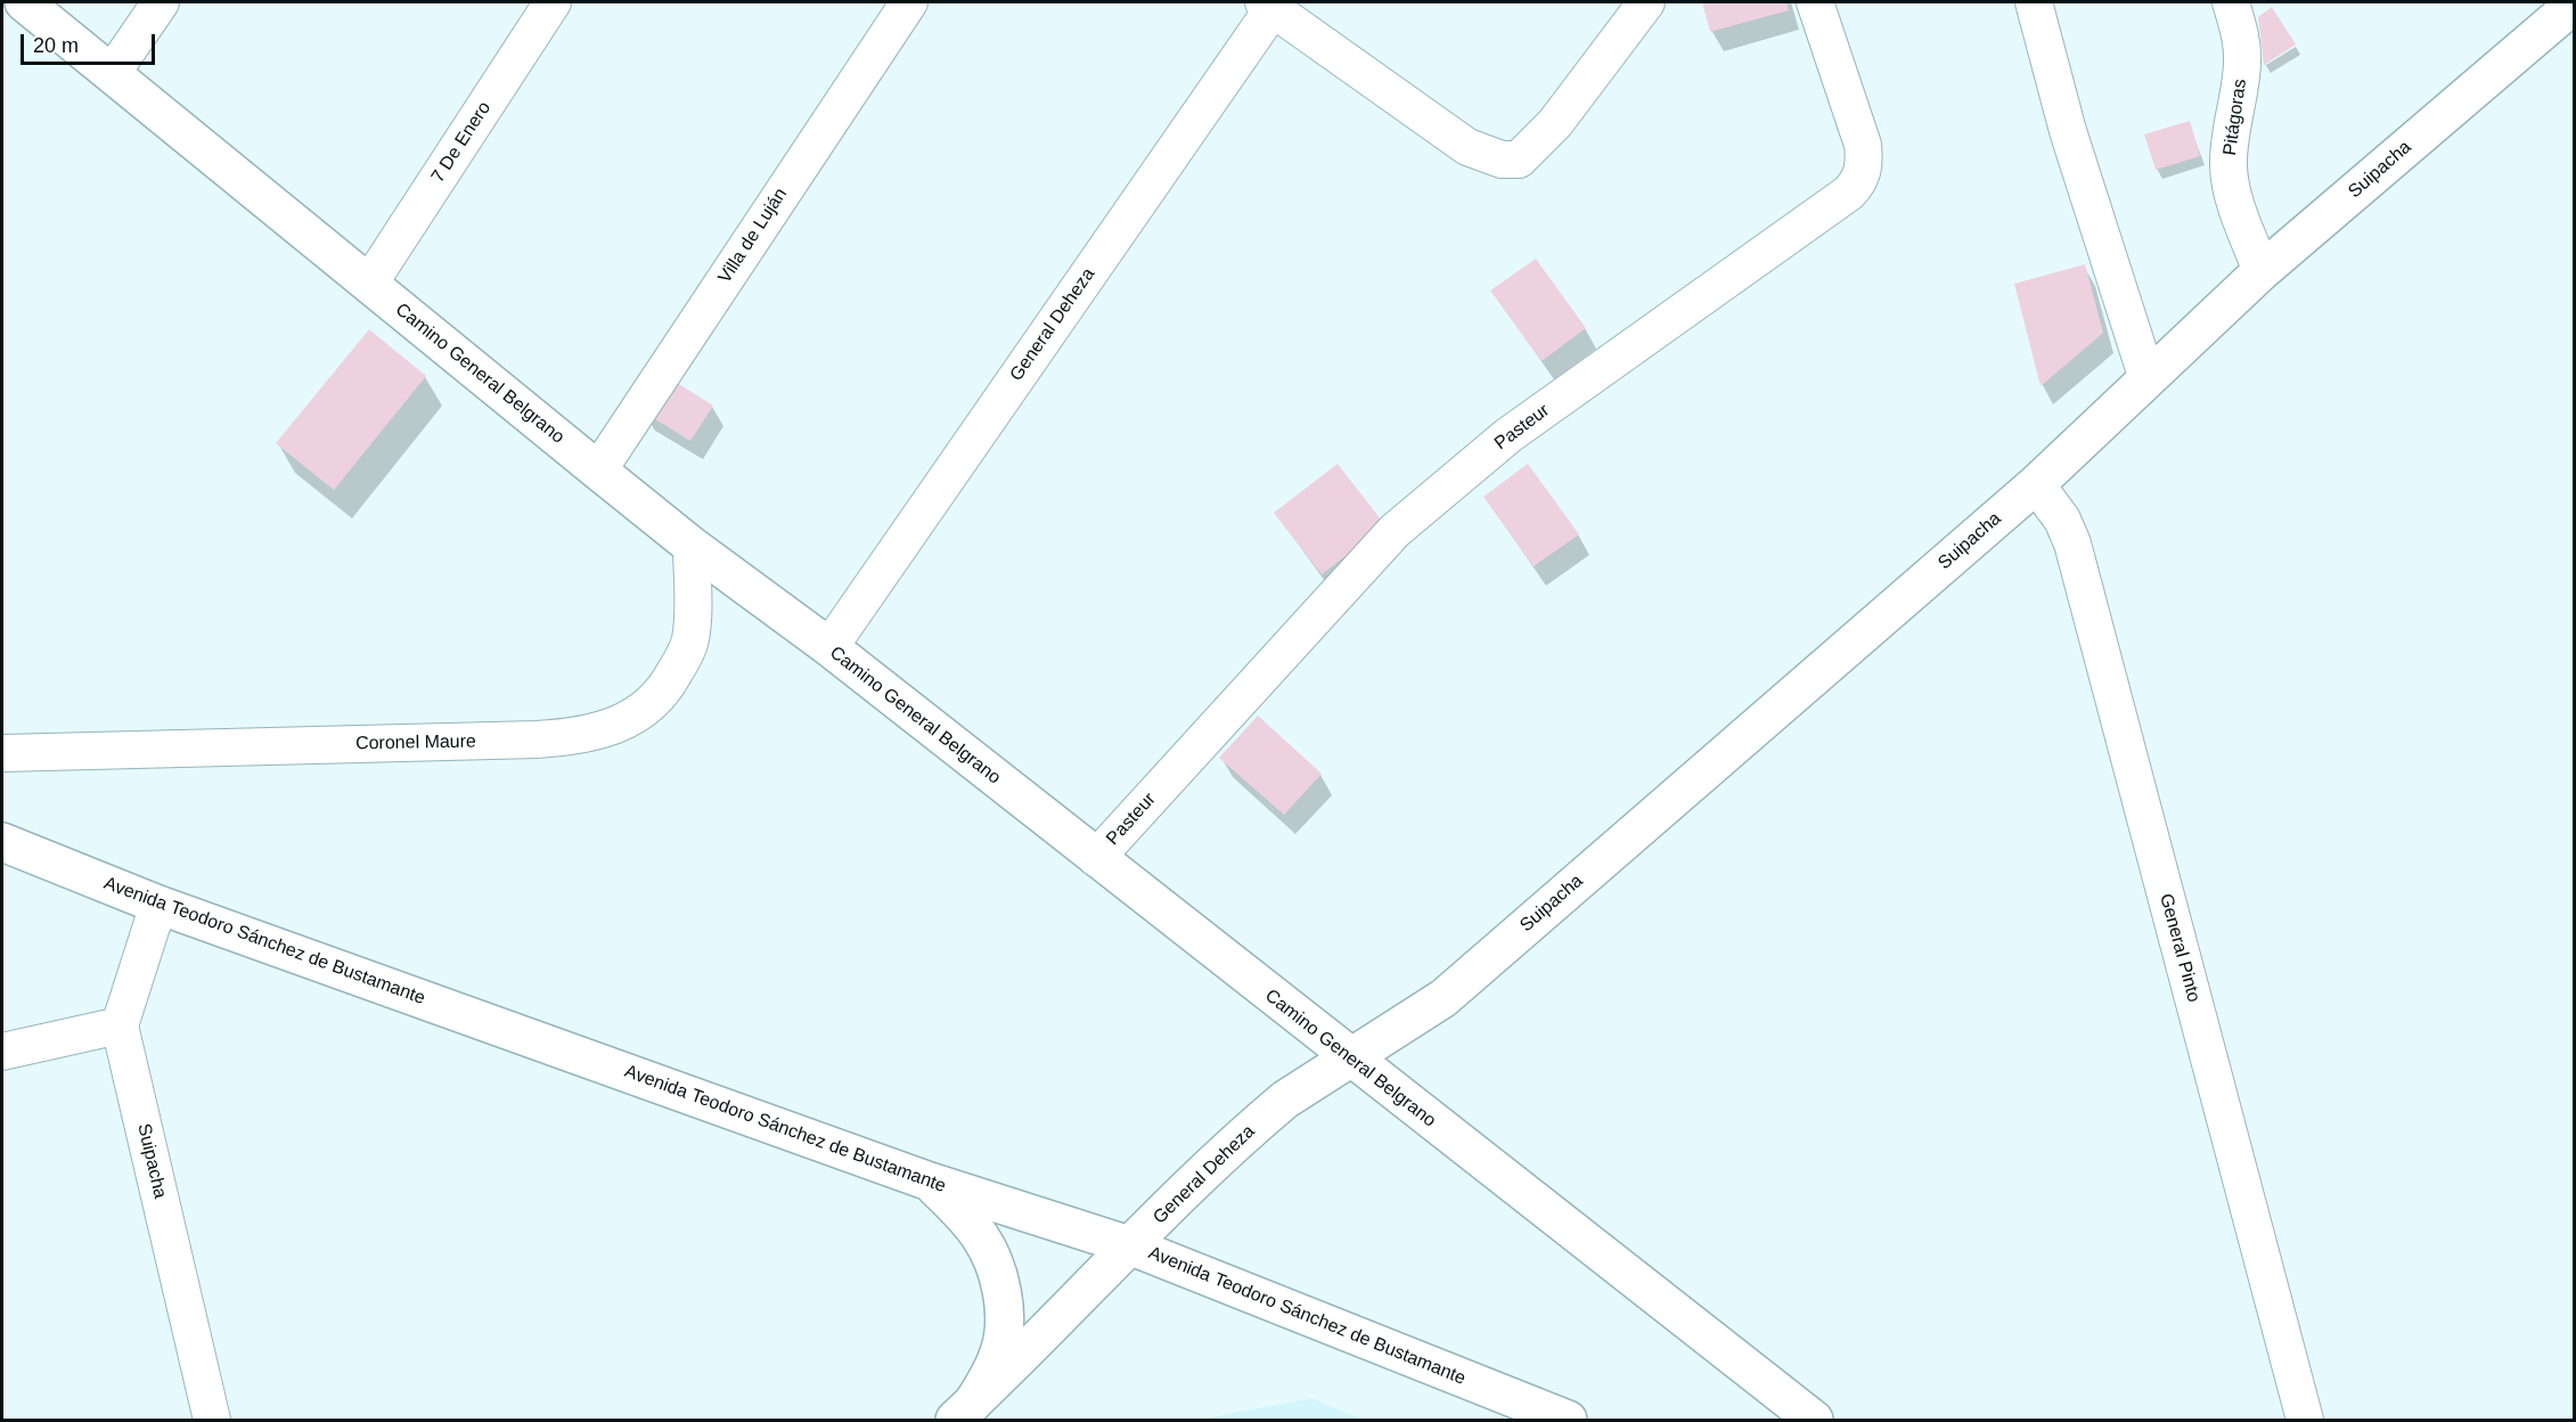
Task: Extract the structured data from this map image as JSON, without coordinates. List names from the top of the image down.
{
  "streets": {
    "street": [
      "Pitágoras",
      "7 De Enero",
      "Suipacha",
      "Villa de Luján",
      "General Deheza",
      "Camino General Belgrano",
      "Pasteur",
      "Coronel Maure",
      "Avenida Teodoro Sánchez de Bustamante",
      "General Pinto"
    ]
  },
  "crossings": [
    ["Pitágoras", "Suipacha"],
    ["7 De Enero", "Camino General Belgrano"],
    ["Suipacha", "General Deheza"],
    ["Suipacha", "Camino General Belgrano"],
    ["Suipacha", "General Pinto"],
    ["Villa de Luján", "Camino General Belgrano"],
    ["General Deheza", "Camino General Belgrano"],
    ["General Deheza", "Avenida Teodoro Sánchez de Bustamante"],
    ["Camino General Belgrano", "Pasteur"],
    ["Camino General Belgrano", "Coronel Maure"]
  ],
  "scale_bar": "20 m"
}
